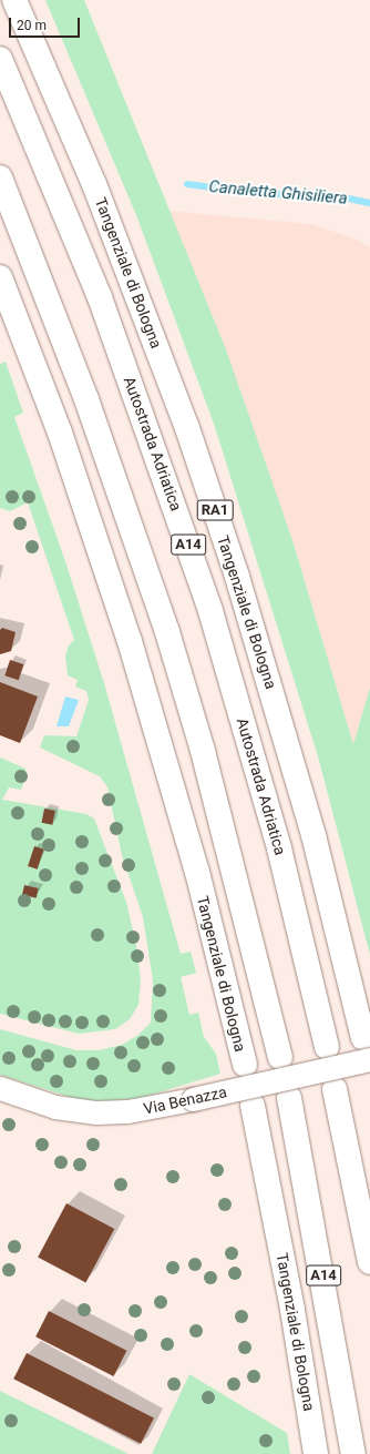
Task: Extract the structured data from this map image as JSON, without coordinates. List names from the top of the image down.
{
  "streets": {
    "highway": [
      "Tangenziale di Bologna",
      "Autostrada Adriatica",
      "RA1",
      "A14"
    ],
    "street": ["Via Benazza"]
  },
  "crossings": [
    ["Tangenziale di Bologna", "Via Benazza"]
  ],
  "water": ["Canaletta Ghisiliera"],
  "scale_bar": "20 m"
}
